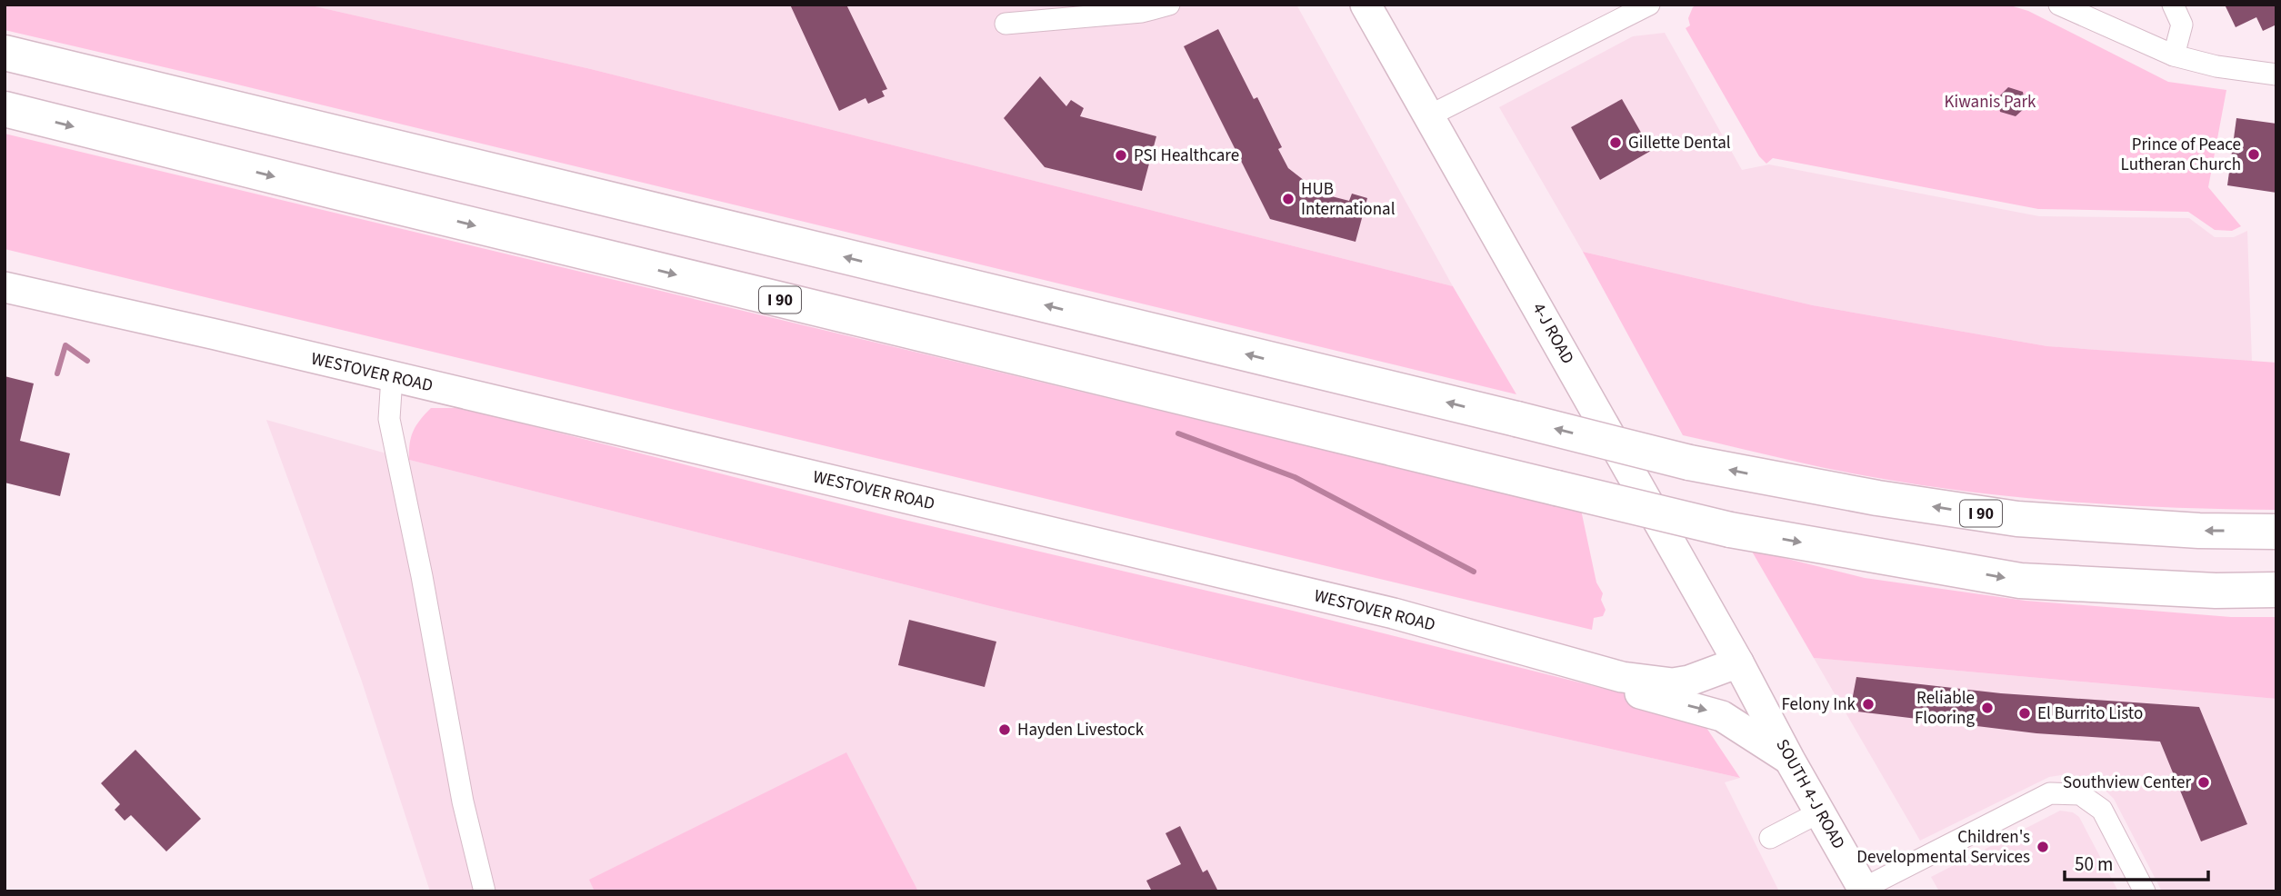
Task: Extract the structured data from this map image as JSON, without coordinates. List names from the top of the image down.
{
  "streets": {
    "highway": ["I 90"],
    "street": ["4-J ROAD", "WESTOVER ROAD", "SOUTH 4-J ROAD"]
  },
  "crossings": [
    ["4-J ROAD", "WESTOVER ROAD"],
    ["4-J ROAD", "SOUTH 4-J ROAD"],
    ["WESTOVER ROAD", "SOUTH 4-J ROAD"]
  ],
  "parks": ["Kiwanis Park"],
  "places": [
    "Gillette Dental",
    "Prince of Peace Lutheran Church",
    "PSI Healthcare",
    "HUB International",
    "Felony Ink",
    "Reliable Flooring",
    "El Burrito Listo",
    "Hayden Livestock",
    "Southview Center",
    "Children's Developmental Services"
  ],
  "scale_bar": "50 m"
}
